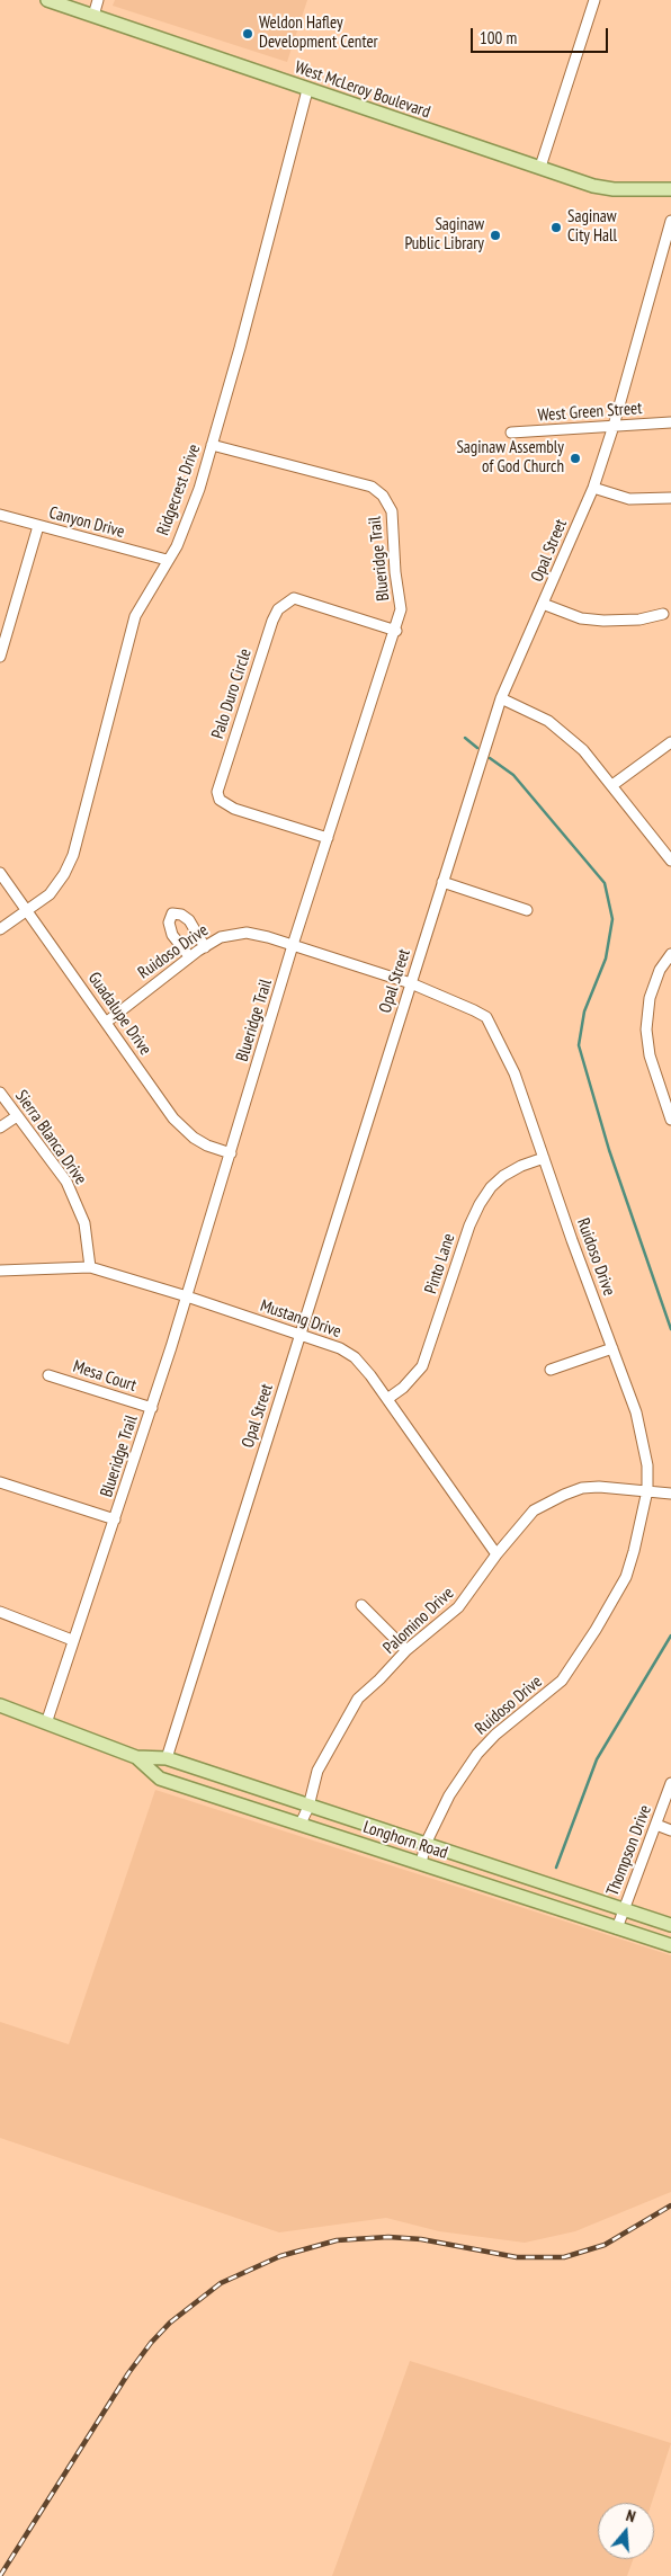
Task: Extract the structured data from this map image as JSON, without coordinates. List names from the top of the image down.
{
  "streets": {
    "main road": ["West McLeroy Boulevard", "Longhorn Road"],
    "street": [
      "West Green Street",
      "Ridgecrest Drive",
      "Canyon Drive",
      "Opal Street",
      "Blueridge Trail",
      "Palo Duro Circle",
      "Ruidoso Drive",
      "Guadalupe Drive",
      "Sierra Blanca Drive",
      "Pinto Lane",
      "Mustang Drive",
      "Mesa Court",
      "Palomino Drive",
      "Thompson Drive"
    ]
  },
  "crossings": [
    ["West McLeroy Boulevard", "Ridgecrest Drive"],
    ["West Green Street", "Opal Street"],
    ["Ridgecrest Drive", "Canyon Drive"],
    ["Ridgecrest Drive", "Blueridge Trail"],
    ["Ridgecrest Drive", "Guadalupe Drive"],
    ["Opal Street", "Ruidoso Drive"],
    ["Opal Street", "Mustang Drive"],
    ["Opal Street", "Longhorn Road"],
    ["Blueridge Trail", "Palo Duro Circle"],
    ["Blueridge Trail", "Ruidoso Drive"],
    ["Blueridge Trail", "Guadalupe Drive"],
    ["Blueridge Trail", "Mustang Drive"],
    ["Blueridge Trail", "Mesa Court"],
    ["Blueridge Trail", "Longhorn Road"],
    ["Ruidoso Drive", "Guadalupe Drive"],
    ["Ruidoso Drive", "Pinto Lane"],
    ["Ruidoso Drive", "Palomino Drive"],
    ["Ruidoso Drive", "Longhorn Road"],
    ["Sierra Blanca Drive", "Mustang Drive"],
    ["Pinto Lane", "Mustang Drive"],
    ["Mustang Drive", "Palomino Drive"],
    ["Palomino Drive", "Longhorn Road"],
    ["Longhorn Road", "Thompson Drive"]
  ],
  "places": [
    "Weldon Hafley Development Center",
    "Saginaw City Hall",
    "Saginaw Public Library",
    "Saginaw Assembly of God Church"
  ],
  "scale_bar": "100 m",
  "north": "top"
}
